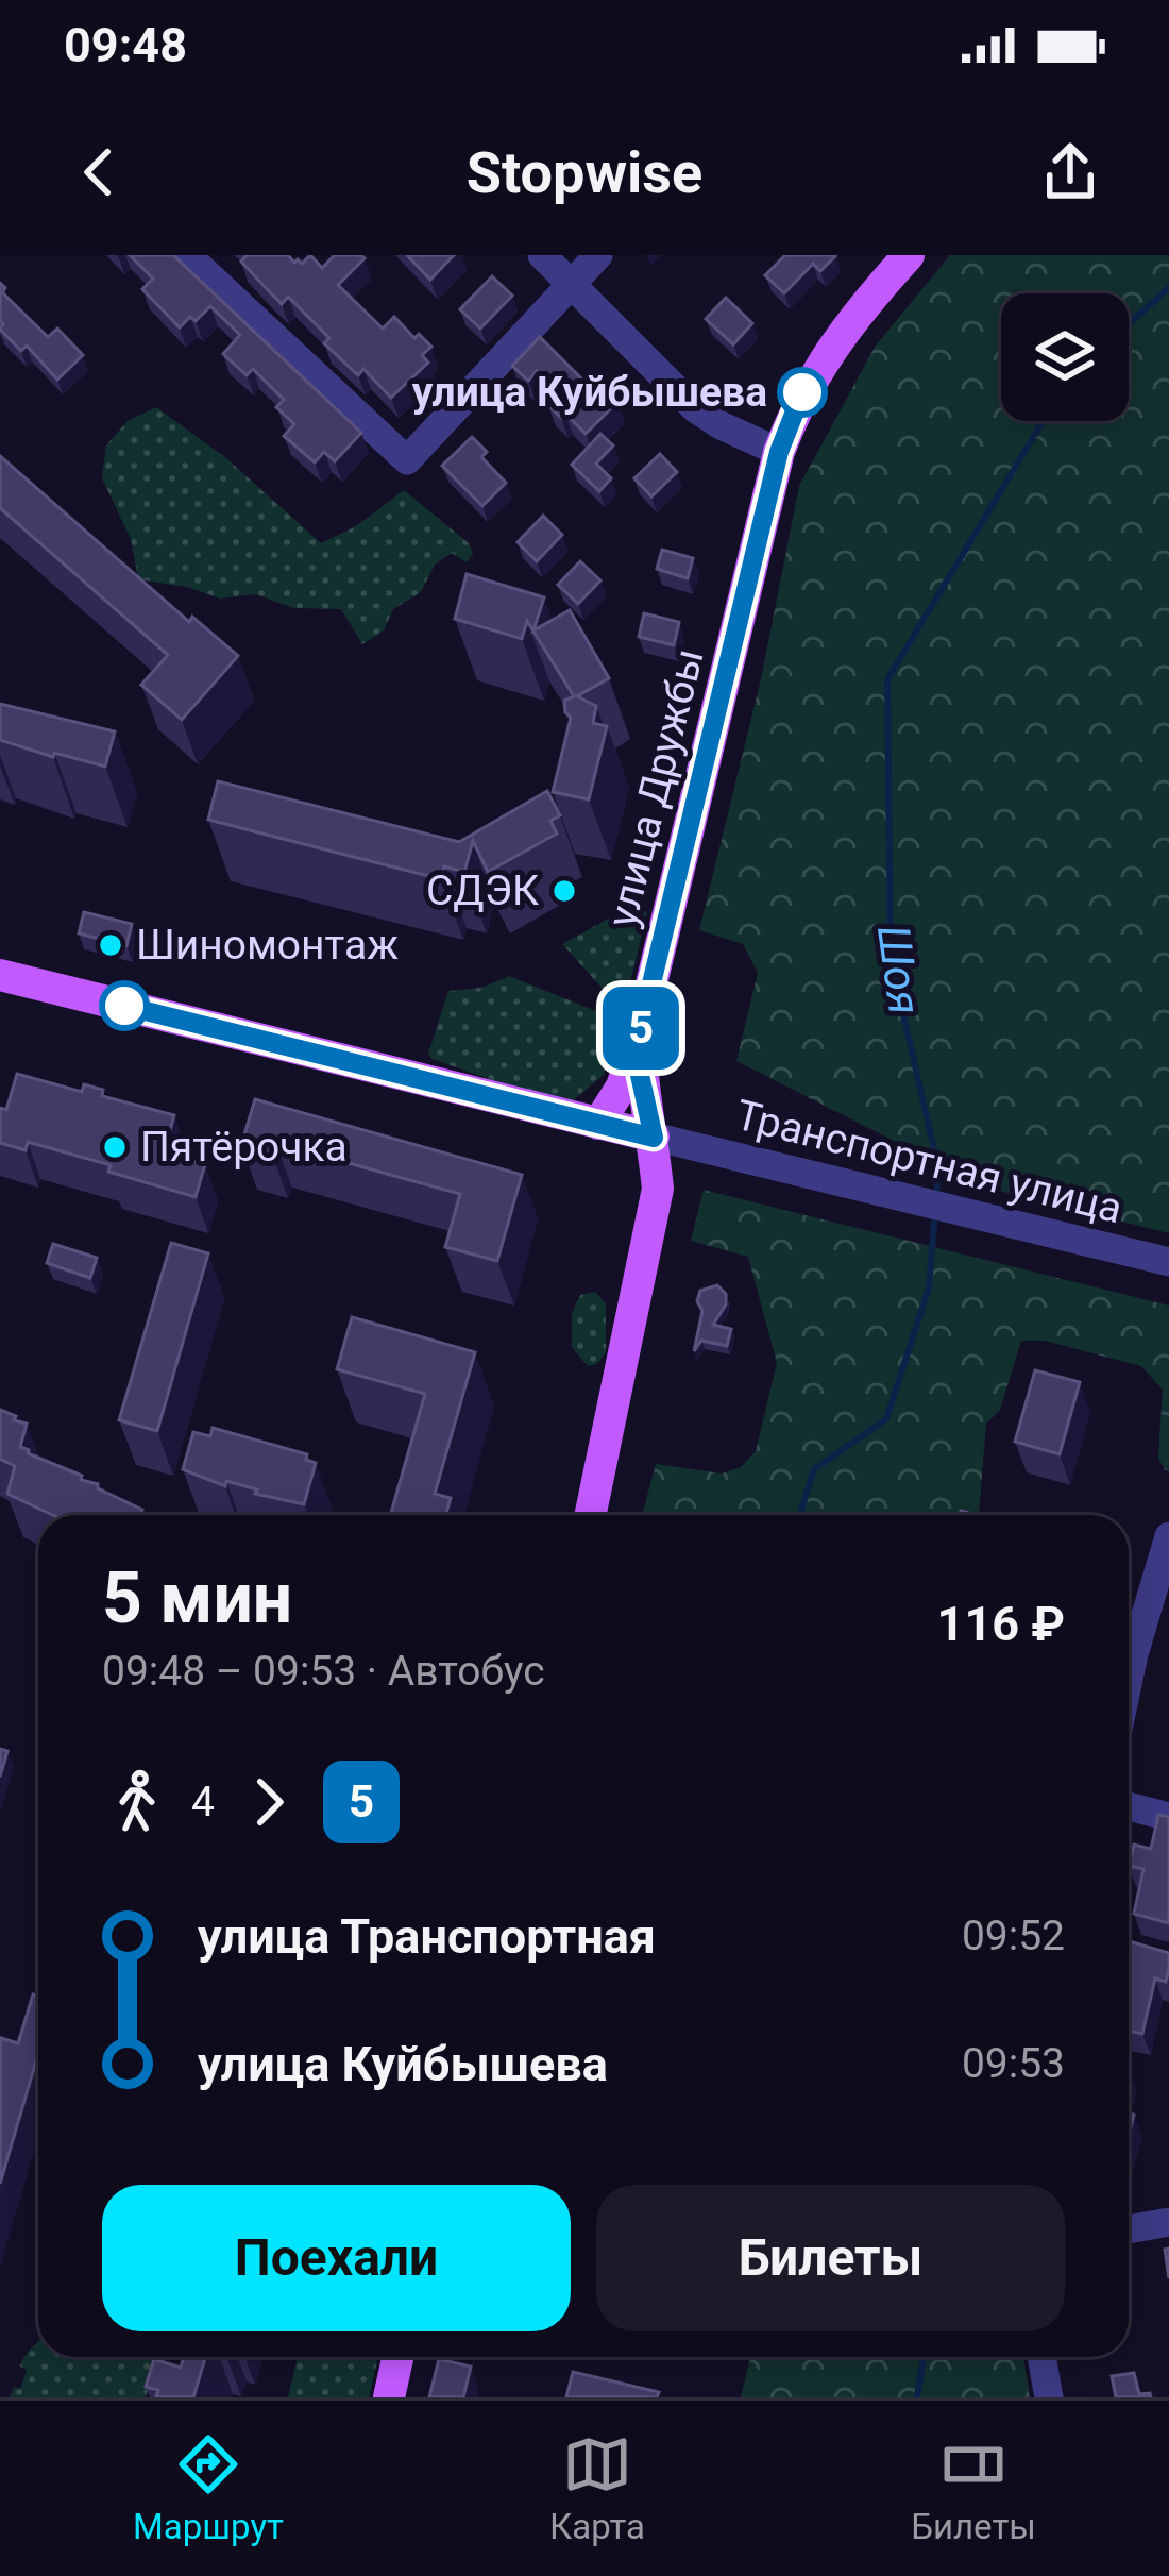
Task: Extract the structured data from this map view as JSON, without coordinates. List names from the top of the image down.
{
  "streets": {
    "main road": ["улица Дружбы", "Транспортная улица"]
  },
  "crossings": [
    ["улица Дружбы", "Транспортная улица"]
  ],
  "water": ["Шоя"],
  "places": [
    "улица Куйбышева",
    "СДЭК",
    "Шиномонтаж",
    "Пятёрочка"
  ],
  "lines": ["bus line 5"],
  "page": {
    "status": "09:48",
    "header": "Stopwise",
    "on_map": "5",
    "heading": ["5 мин", "09:48 – 09:53 · Автобус", "116 ₽"],
    "legs": ["4", "5"],
    "list": [
      {
        "name": "улица Транспортная",
        "value": "09:52"
      },
      {
        "name": "улица Куйбышева",
        "value": "09:53"
      }
    ],
    "buttons": ["Поехали", "Билеты"],
    "tabs": ["Маршрут", "Карта", "Билеты"]
  }
}
